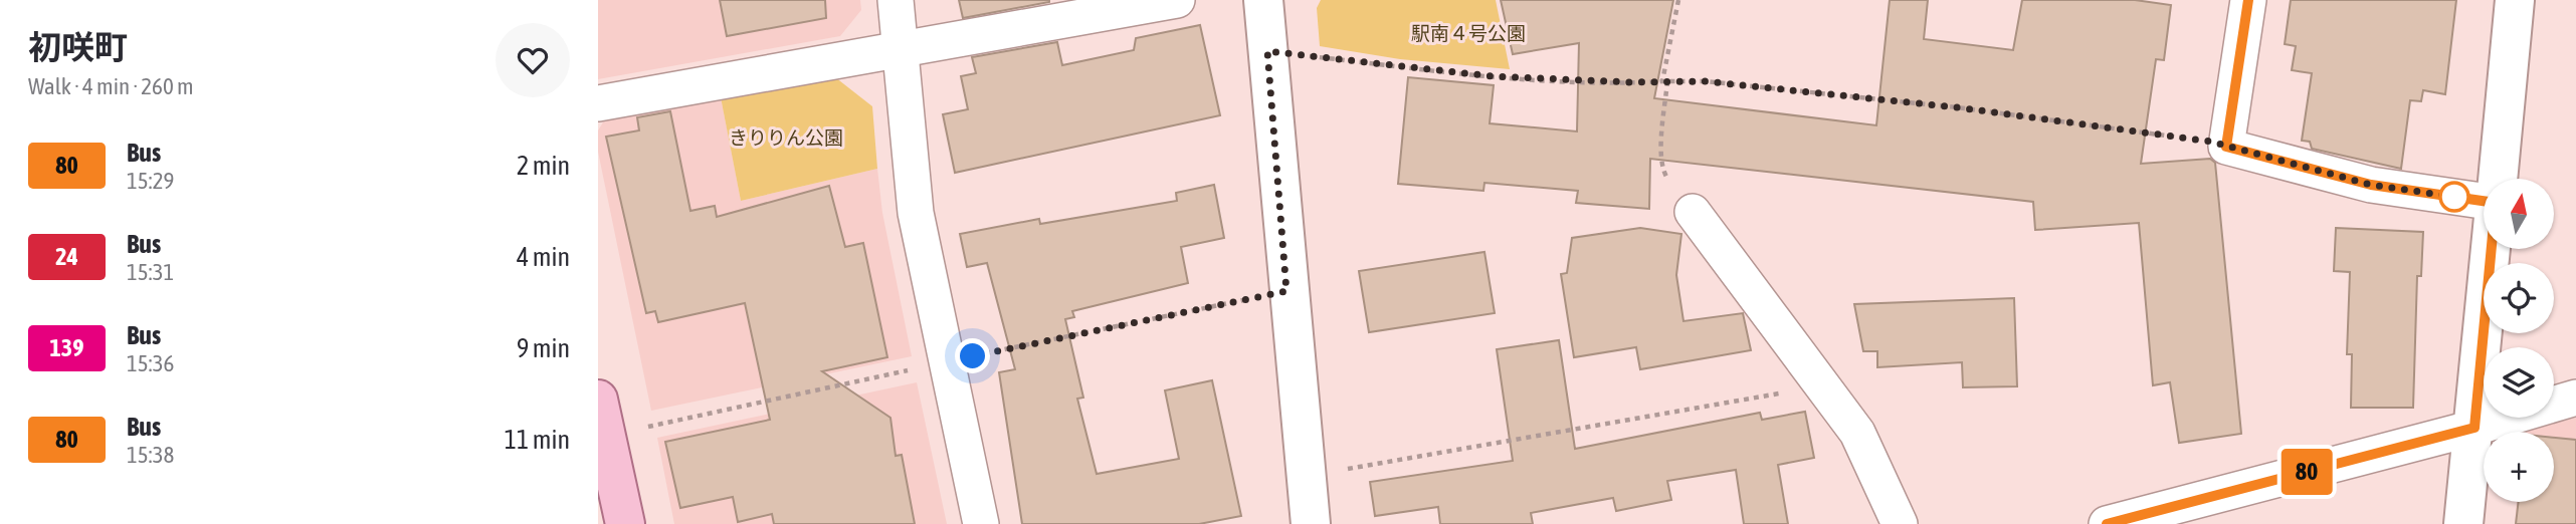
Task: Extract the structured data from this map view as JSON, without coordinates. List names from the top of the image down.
{
  "parks": ["駅南４号公園", "きりりん公園"],
  "lines": ["bus line 80"],
  "north": "top",
  "page": {
    "heading": ["初咲町", "Walk · 4 min · 260 m"],
    "on_map": "80",
    "list": [
      {
        "mark": "80",
        "name": "Bus",
        "note": "15:29",
        "value": "2 min"
      },
      {
        "mark": "24",
        "name": "Bus",
        "note": "15:31",
        "value": "4 min"
      },
      {
        "mark": "139",
        "name": "Bus",
        "note": "15:36",
        "value": "9 min"
      },
      {
        "mark": "80",
        "name": "Bus",
        "note": "15:38",
        "value": "11 min"
      }
    ],
    "map_buttons": "+"
  }
}
